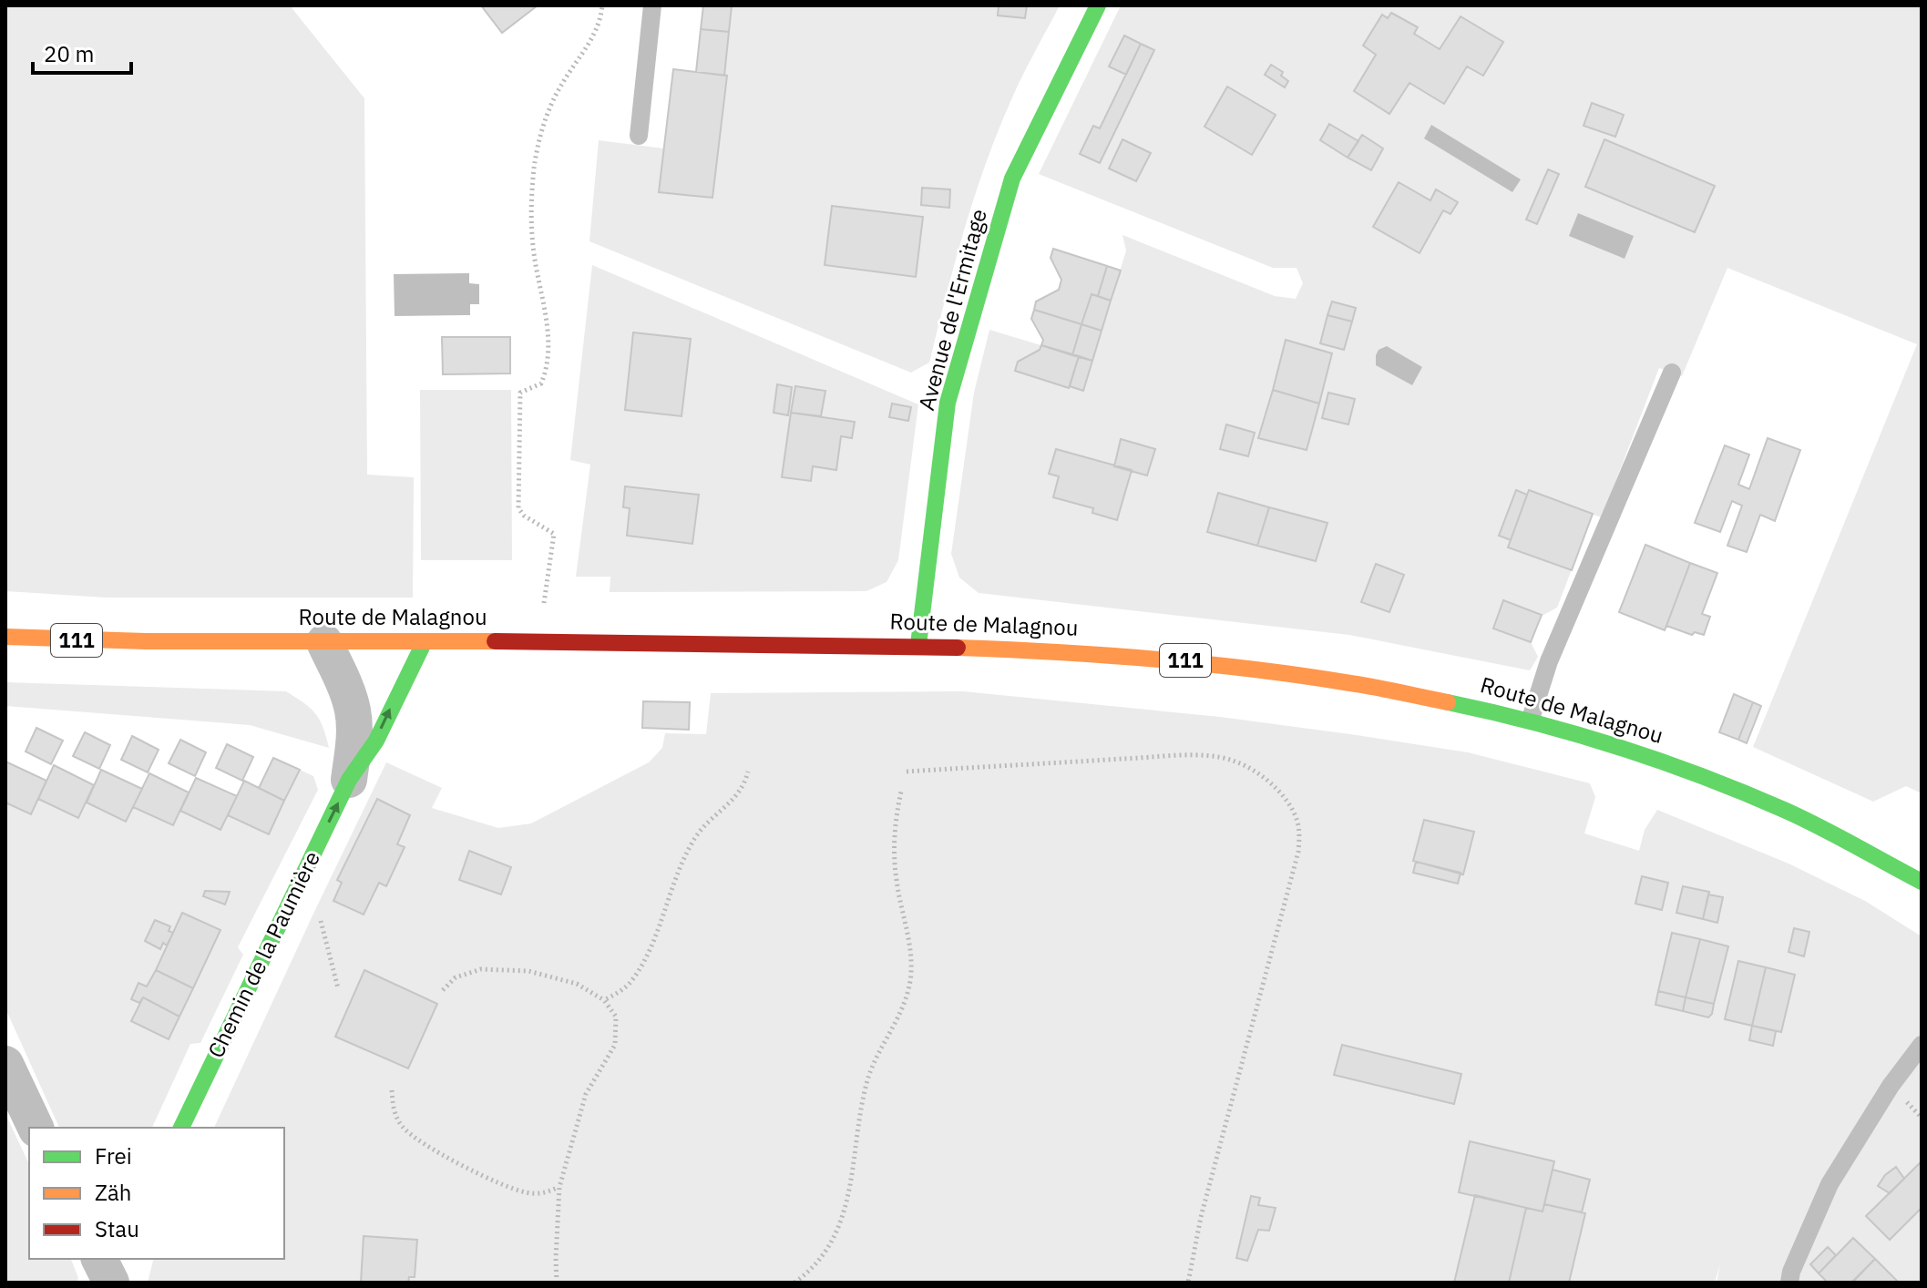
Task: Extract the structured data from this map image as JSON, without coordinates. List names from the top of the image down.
{
  "streets": {
    "main road": [
      "Avenue de l'Ermitage",
      "Route de Malagnou",
      "111",
      "Chemin de la Paumière"
    ]
  },
  "crossings": [
    ["Avenue de l'Ermitage", "Route de Malagnou"],
    ["Route de Malagnou", "Chemin de la Paumière"]
  ],
  "one_way": ["Chemin de la Paumière"],
  "legend": ["Frei", "Zäh", "Stau"],
  "scale_bar": "20 m"
}
